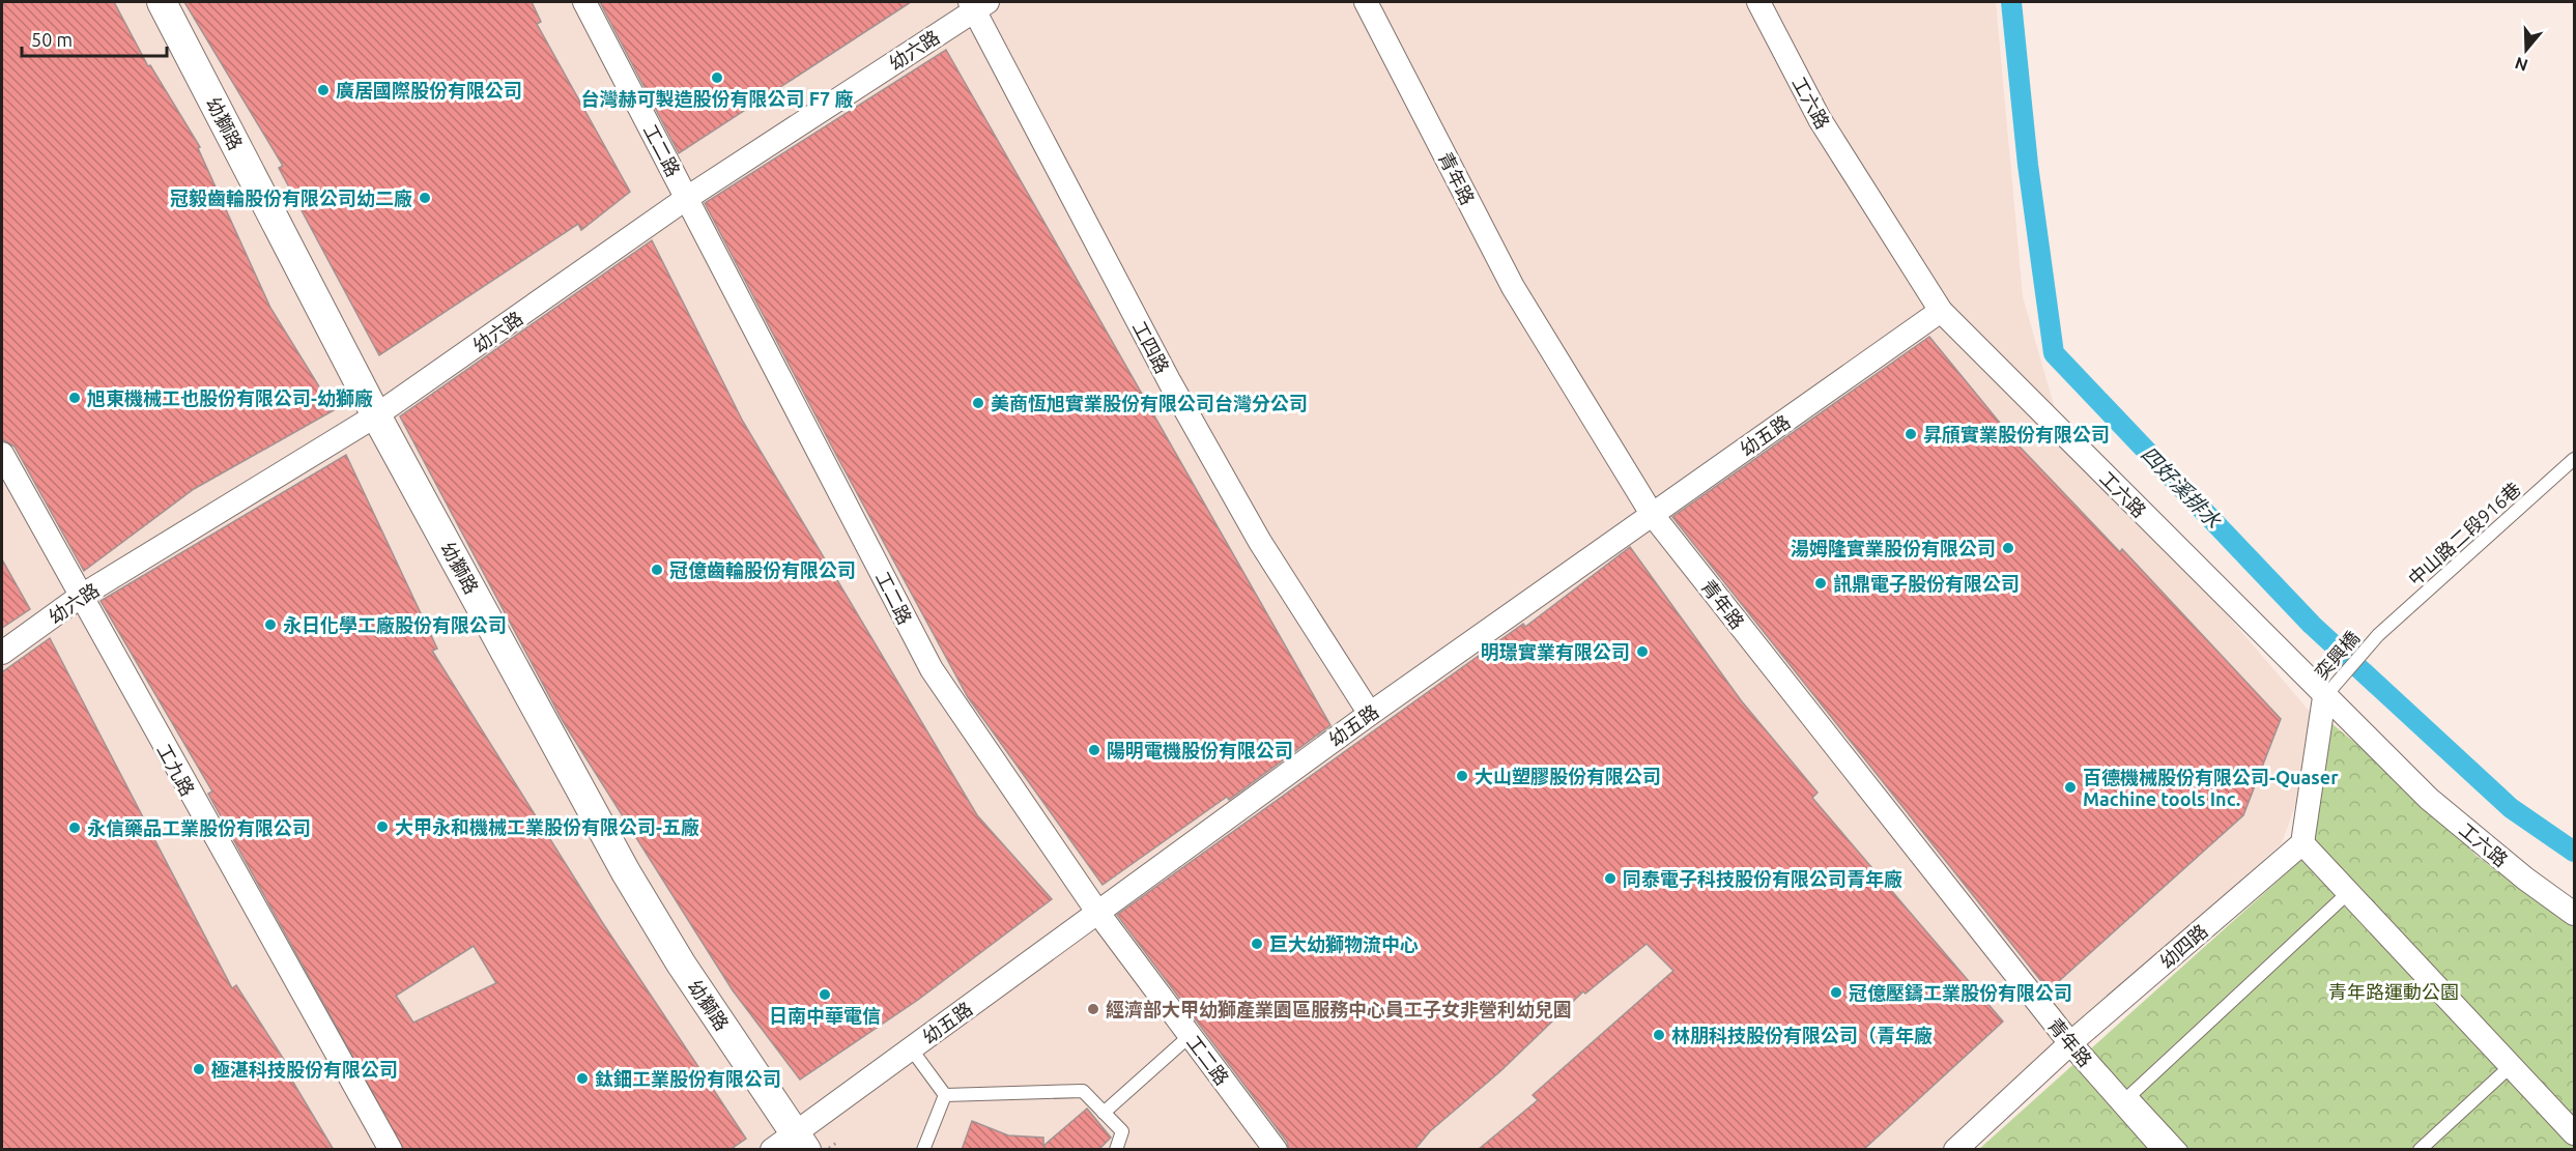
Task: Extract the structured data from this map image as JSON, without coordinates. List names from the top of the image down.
{
  "streets": {
    "street": [
      "幼六路",
      "工六路",
      "幼獅路",
      "工二路",
      "青年路",
      "工四路",
      "幼五路",
      "工九路",
      "幼四路"
    ],
    "lane": ["中山路二段916巷", "奕興橋"]
  },
  "crossings": [
    ["幼六路", "幼獅路"],
    ["幼六路", "工二路"],
    ["幼六路", "工四路"],
    ["幼六路", "工九路"],
    ["工六路", "幼五路"],
    ["工六路", "奕興橋"],
    ["幼獅路", "幼五路"],
    ["工二路", "幼五路"],
    ["青年路", "幼五路"],
    ["青年路", "幼四路"],
    ["工四路", "幼五路"],
    ["中山路二段916巷", "奕興橋"]
  ],
  "water": ["四好溪排水"],
  "parks": ["青年路運動公園"],
  "places": [
    "台灣赫可製造股份有限公司 F7 廠",
    "廣居國際股份有限公司",
    "冠毅齒輪股份有限公司幼二廠",
    "旭東機械工也股份有限公司-幼獅廠",
    "美商恆旭實業股份有限公司台灣分公司",
    "昇頎實業股份有限公司",
    "湯姆隆實業股份有限公司",
    "冠億齒輪股份有限公司",
    "訊鼎電子股份有限公司",
    "永日化學工廠股份有限公司",
    "明璟實業有限公司",
    "陽明電機股份有限公司",
    "大山塑膠股份有限公司",
    "百德機械股份有限公司-Quaser Machine tools Inc.",
    "大甲永和機械工業股份有限公司-五廠",
    "永信藥品工業股份有限公司",
    "同泰電子科技股份有限公司青年廠",
    "巨大幼獅物流中心",
    "冠億壓鑄工業股份有限公司",
    "日南中華電信",
    "經濟部大甲幼獅產業園區服務中心員工子女非營利幼兒園",
    "林朋科技股份有限公司（青年廠",
    "極湛科技股份有限公司",
    "鈦鈿工業股份有限公司"
  ],
  "scale_bar": "50 m",
  "north": "bottom"
}
